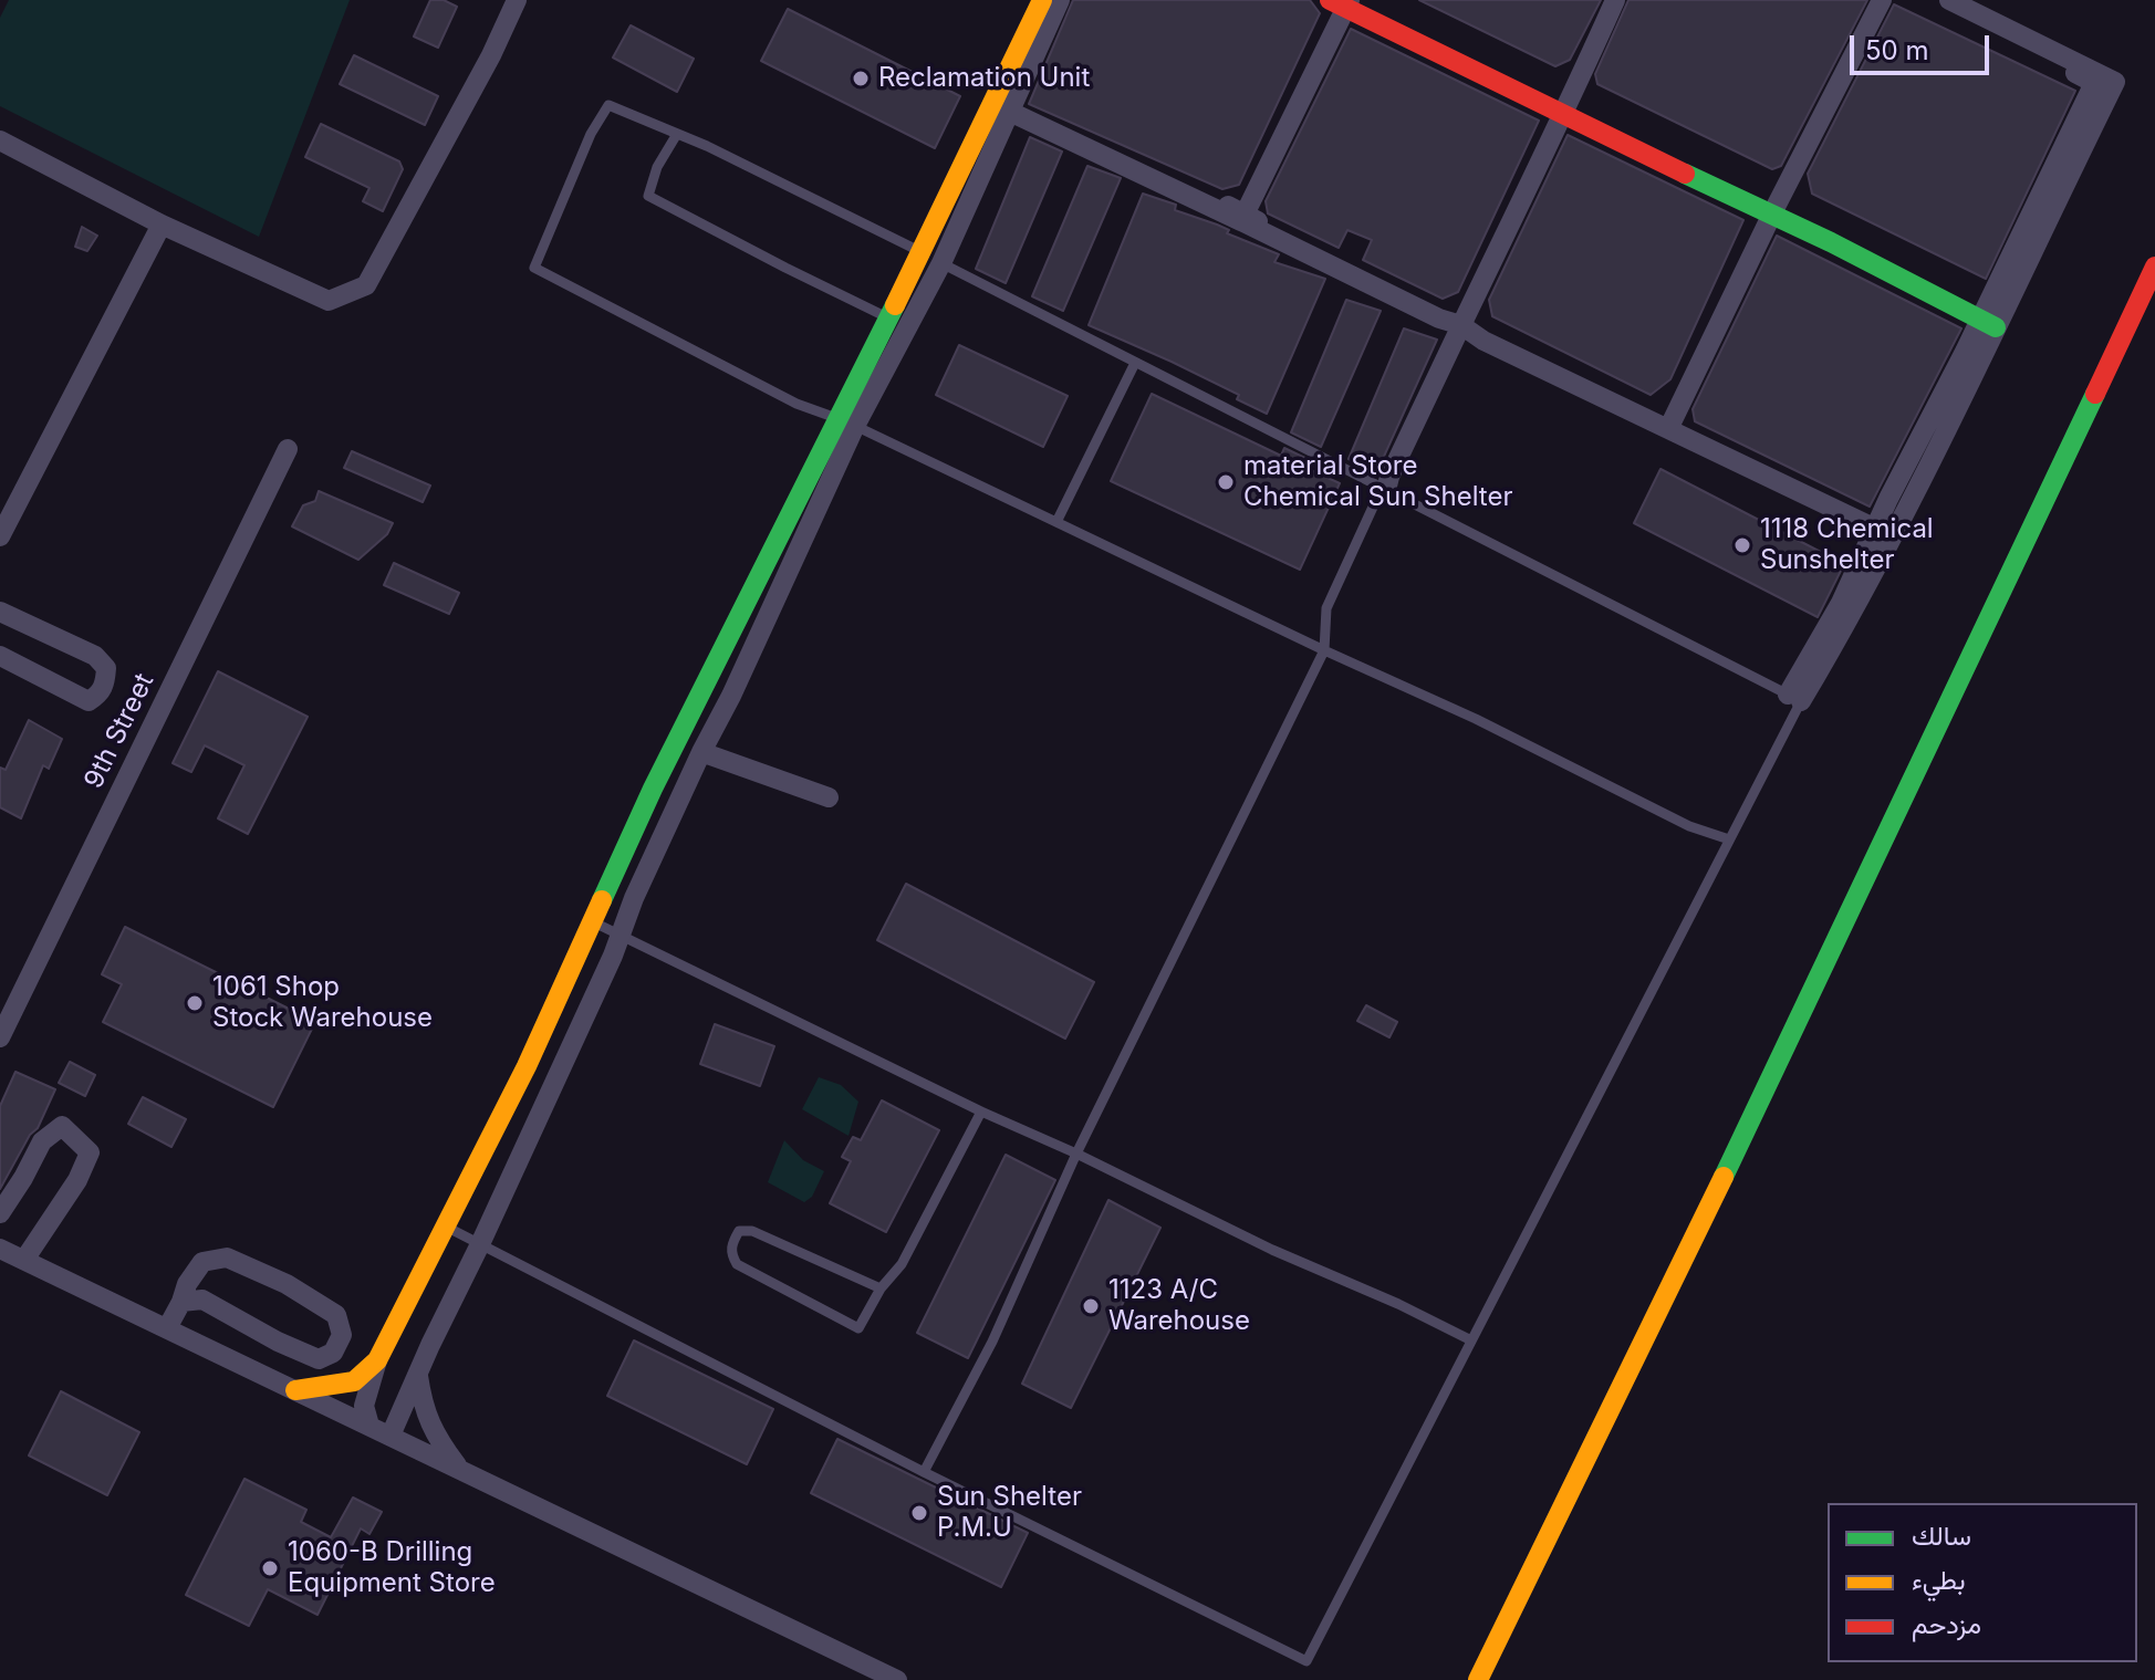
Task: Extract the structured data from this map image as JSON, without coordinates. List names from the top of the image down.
{
  "streets": {
    "street": ["9th Street"]
  },
  "places": [
    "Reclamation Unit",
    "material Store Chemical Sun Shelter",
    "1118 Chemical Sunshelter",
    "1061 Shop Stock Warehouse",
    "1123 A/C Warehouse",
    "Sun Shelter P.M.U",
    "1060-B Drilling Equipment Store"
  ],
  "legend": ["سالك", "بطيء", "مزدحم"],
  "scale_bar": "50 m"
}
